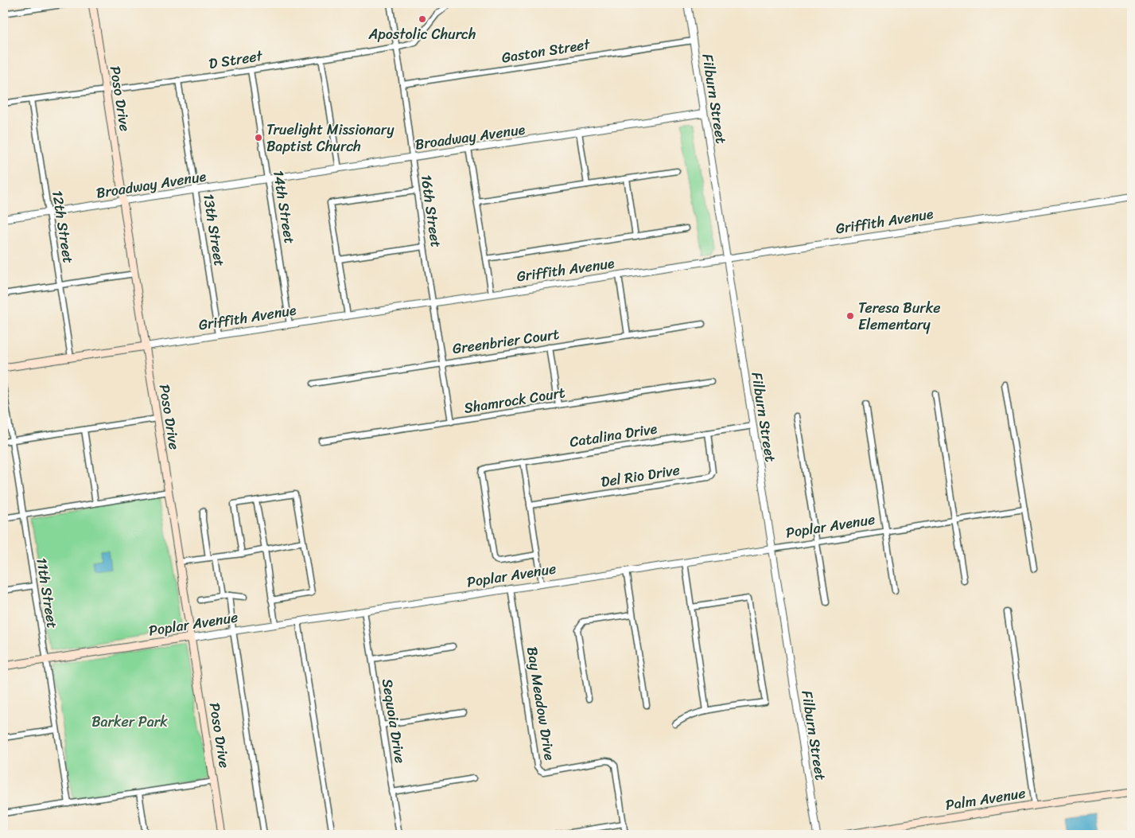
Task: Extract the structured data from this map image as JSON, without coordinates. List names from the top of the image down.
{
  "streets": {
    "main road": [
      "Poso Drive",
      "Griffith Avenue",
      "Poplar Avenue",
      "Palm Avenue"
    ],
    "street": [
      "Gaston Street",
      "D Street",
      "Filburn Street",
      "Broadway Avenue",
      "14th Street",
      "16th Street",
      "12th Street",
      "13th Street",
      "Greenbrier Court",
      "Shamrock Court",
      "Catalina Drive",
      "Del Rio Drive",
      "11th Street",
      "Bay Meadow Drive",
      "Sequoia Drive"
    ]
  },
  "crossings": [
    ["Gaston Street", "Filburn Street"],
    ["Gaston Street", "16th Street"],
    ["D Street", "Poso Drive"],
    ["D Street", "14th Street"],
    ["D Street", "16th Street"],
    ["D Street", "12th Street"],
    ["D Street", "13th Street"],
    ["Poso Drive", "Broadway Avenue"],
    ["Poso Drive", "Griffith Avenue"],
    ["Poso Drive", "Poplar Avenue"],
    ["Filburn Street", "Broadway Avenue"],
    ["Filburn Street", "Griffith Avenue"],
    ["Filburn Street", "Catalina Drive"],
    ["Filburn Street", "Poplar Avenue"],
    ["Broadway Avenue", "14th Street"],
    ["Broadway Avenue", "16th Street"],
    ["Broadway Avenue", "12th Street"],
    ["Broadway Avenue", "13th Street"],
    ["14th Street", "Griffith Avenue"],
    ["16th Street", "Griffith Avenue"],
    ["16th Street", "Greenbrier Court"],
    ["16th Street", "Shamrock Court"],
    ["Griffith Avenue", "12th Street"],
    ["Griffith Avenue", "13th Street"],
    ["Catalina Drive", "Del Rio Drive"],
    ["Poplar Avenue", "11th Street"],
    ["Poplar Avenue", "Bay Meadow Drive"],
    ["Poplar Avenue", "Sequoia Drive"]
  ],
  "parks": ["Barker Park"],
  "places": ["Apostolic Church", "Truelight Missionary Baptist Church", "Teresa Burke Elementary"]
}
